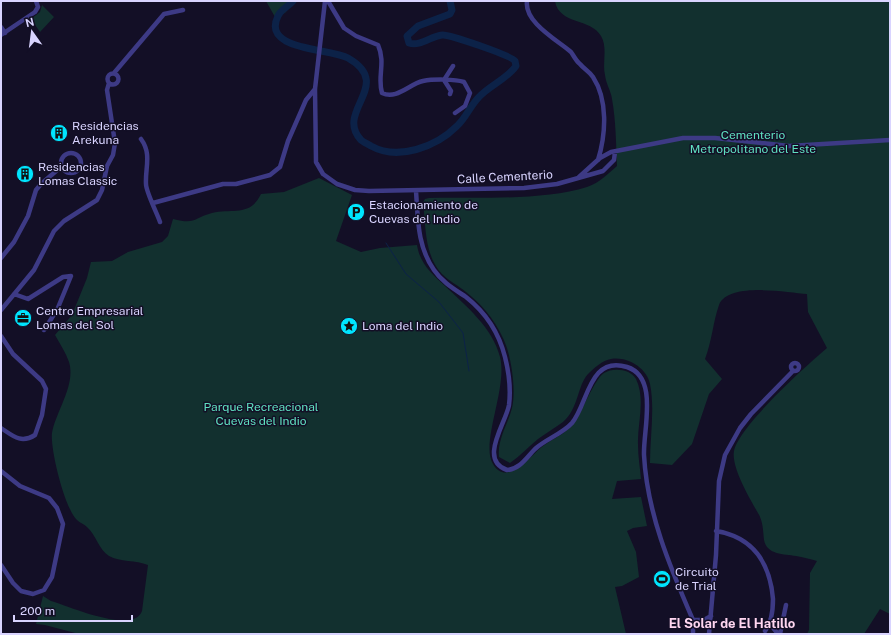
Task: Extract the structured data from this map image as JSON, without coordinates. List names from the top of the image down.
{
  "streets": {
    "street": ["Calle Cementerio"]
  },
  "districts": ["El Solar de El Hatillo"],
  "parks": ["Cementerio Metropolitano del Este", "Parque Recreacional Cuevas del Indio"],
  "places": {
    "building": ["Residencias Arekuna", "Residencias Lomas Classic"],
    "parking": ["Estacionamiento de Cuevas del Indio"],
    "office": ["Centro Empresarial Lomas del Sol"],
    "place": ["Loma del Indio"],
    "sports": ["Circuito de Trial"]
  },
  "scale_bar": "200 m",
  "north": "top"
}
